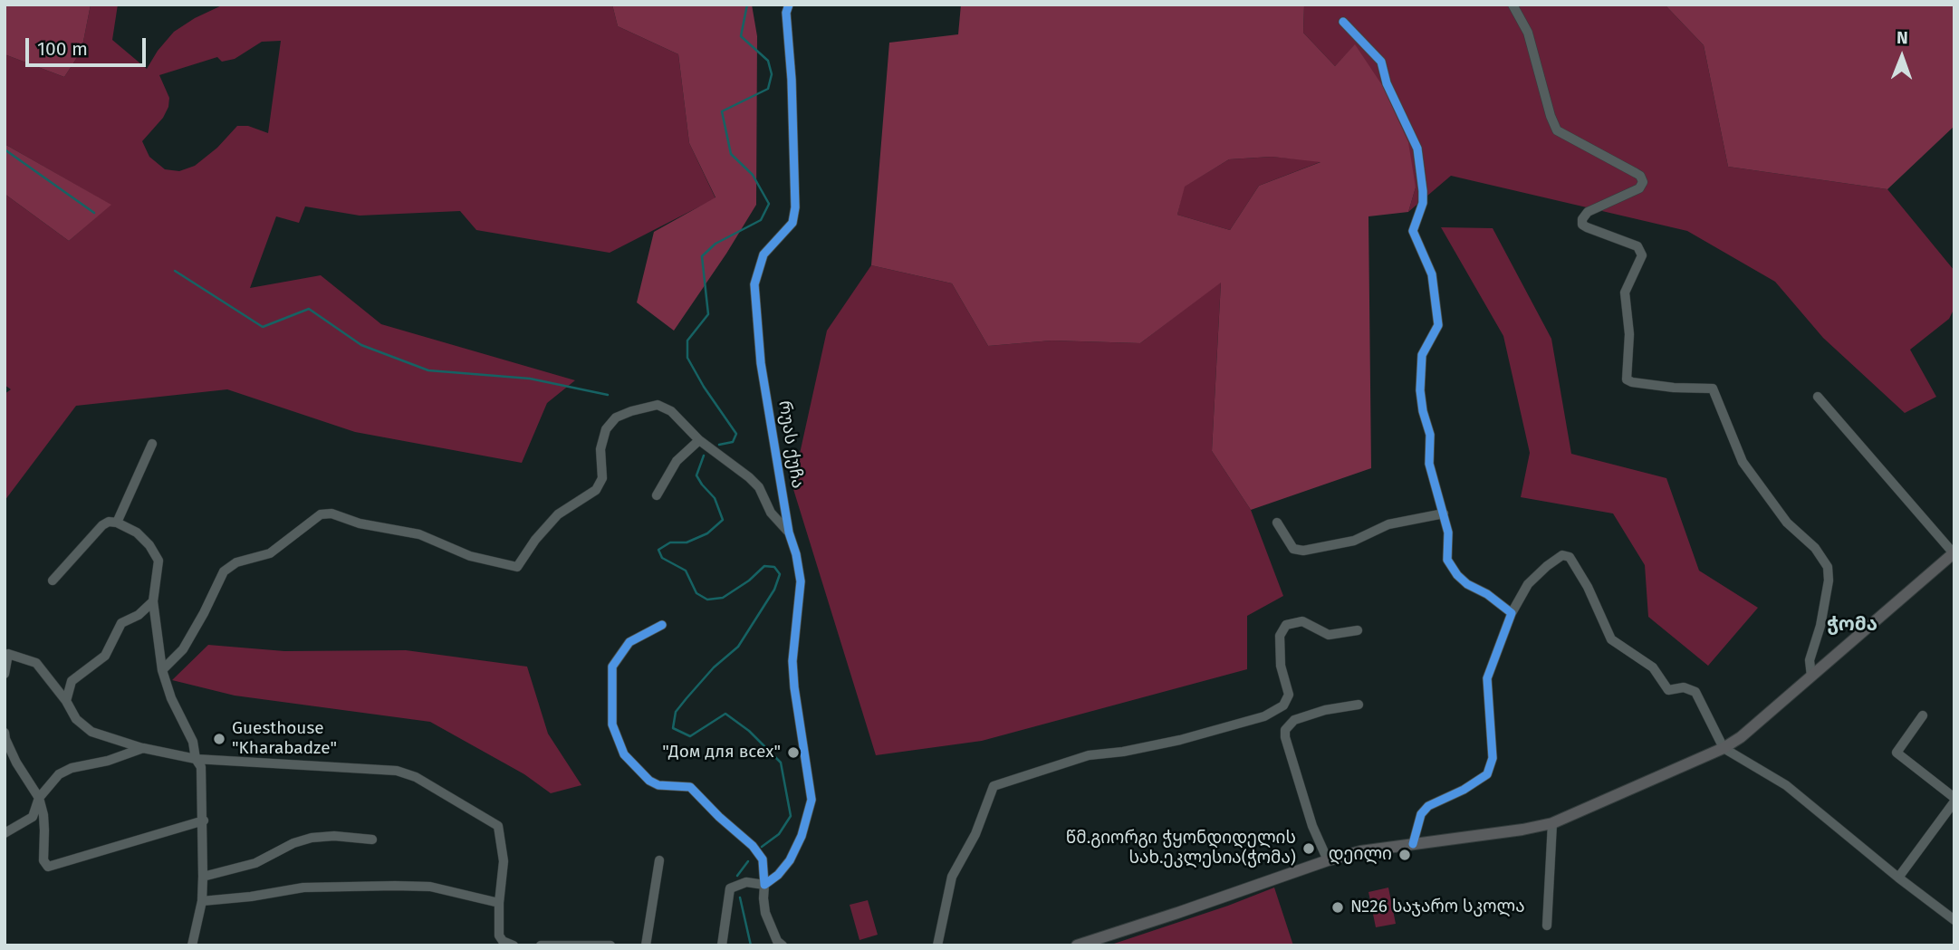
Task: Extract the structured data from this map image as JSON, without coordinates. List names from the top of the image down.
{
  "streets": {
    "street": ["რუას ქუჩა"]
  },
  "districts": ["ჭომა"],
  "places": [
    "Guesthouse \"Kharabadze\"",
    "\"Дом для всех\"",
    "წმ.გიორგი ჭყონდიდელის სახ.ეკლესია(ჭომა)",
    "დეილი",
    "№26 საჯარო სკოლა"
  ],
  "scale_bar": "100 m",
  "north": "top"
}
